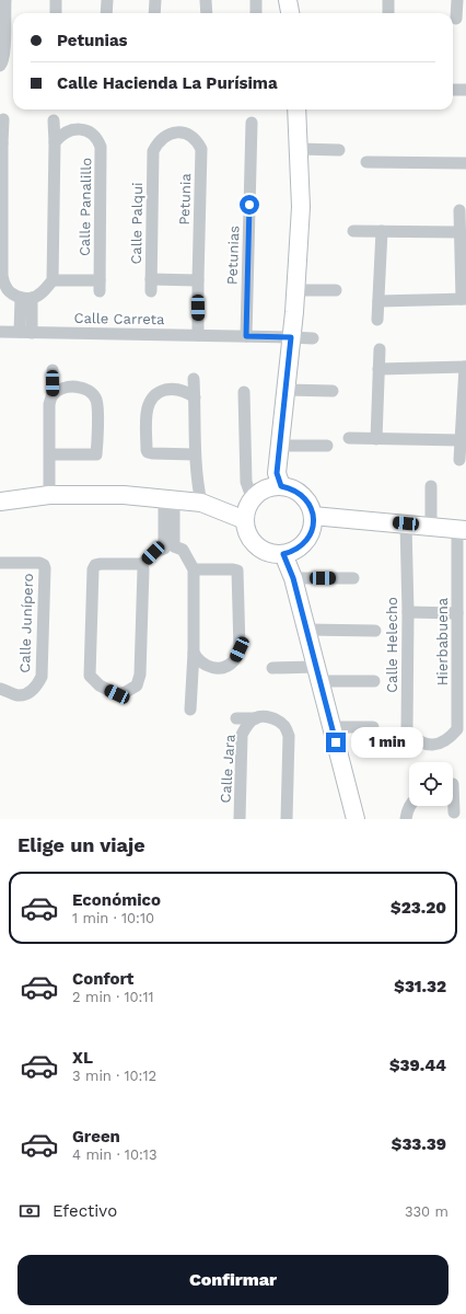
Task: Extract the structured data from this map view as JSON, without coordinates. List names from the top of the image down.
{
  "streets": {
    "street": [
      "Petunia",
      "Calle Panalillo",
      "Calle Palqui",
      "Petunias",
      "Calle Carreta",
      "Calle Junípero",
      "Hierbabuena",
      "Calle Helecho",
      "Calle Jara"
    ]
  },
  "crossings": [
    ["Petunia", "Calle Palqui"],
    ["Petunias", "Calle Carreta"],
    ["Hierbabuena", "Calle Helecho"]
  ],
  "page": {
    "banner": ["Petunias", "Calle Hacienda La Purísima"],
    "bubble": "1 min",
    "heading": "Elige un viaje",
    "list": [
      {
        "name": "Económico",
        "note": "1 min · 10:10",
        "value": "$23.20"
      },
      {
        "name": "Confort",
        "note": "2 min · 10:11",
        "value": "$31.32"
      },
      {
        "name": "XL",
        "note": "3 min · 10:12",
        "value": "$39.44"
      },
      {
        "name": "Green",
        "note": "4 min · 10:13",
        "value": "$33.39"
      }
    ],
    "pay": ["Efectivo", "330 m"],
    "buttons": "Confirmar"
  }
}
